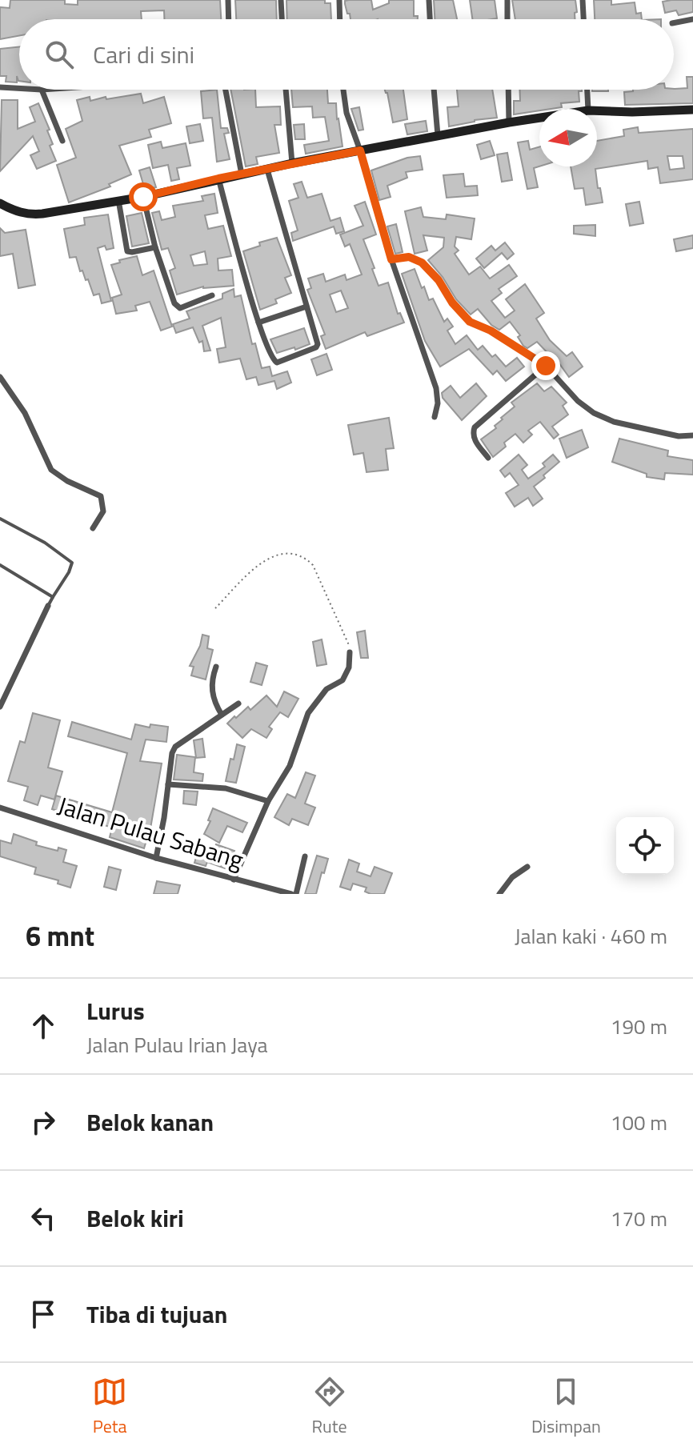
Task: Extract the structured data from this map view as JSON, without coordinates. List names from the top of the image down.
{
  "streets": {
    "street": ["Jalan Pulau Sabang"]
  },
  "north": "left",
  "page": {
    "search": "Cari di sini",
    "heading": ["6 mnt", "Jalan kaki · 460 m"],
    "list": [
      ["Lurus", "Jalan Pulau Irian Jaya", "190 m"],
      ["Belok kanan", "100 m"],
      ["Belok kiri", "170 m"],
      "Tiba di tujuan"
    ],
    "nav": ["Peta", "Rute", "Disimpan"]
  }
}
